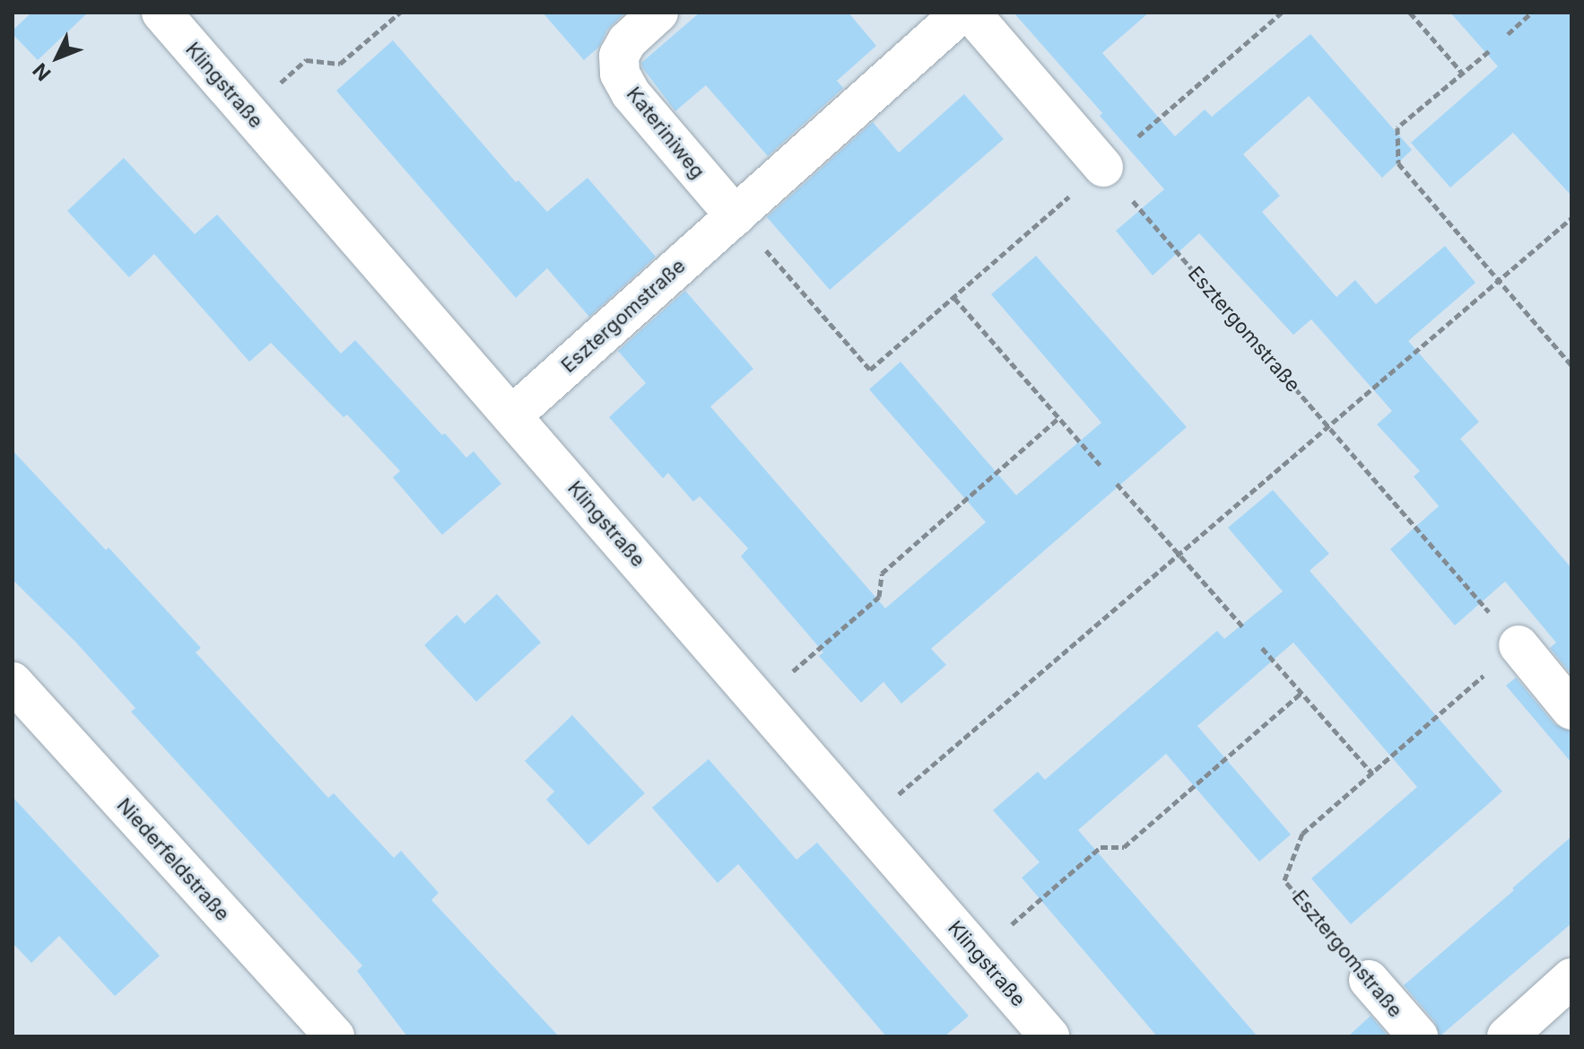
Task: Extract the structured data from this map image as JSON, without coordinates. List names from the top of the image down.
{
  "streets": {
    "street": [
      "Klingstraße",
      "Kateriniweg",
      "Esztergomstraße",
      "Niederfeldstraße"
    ]
  },
  "crossings": [
    ["Klingstraße", "Esztergomstraße"],
    ["Kateriniweg", "Esztergomstraße"]
  ],
  "north": "bottom left"
}
